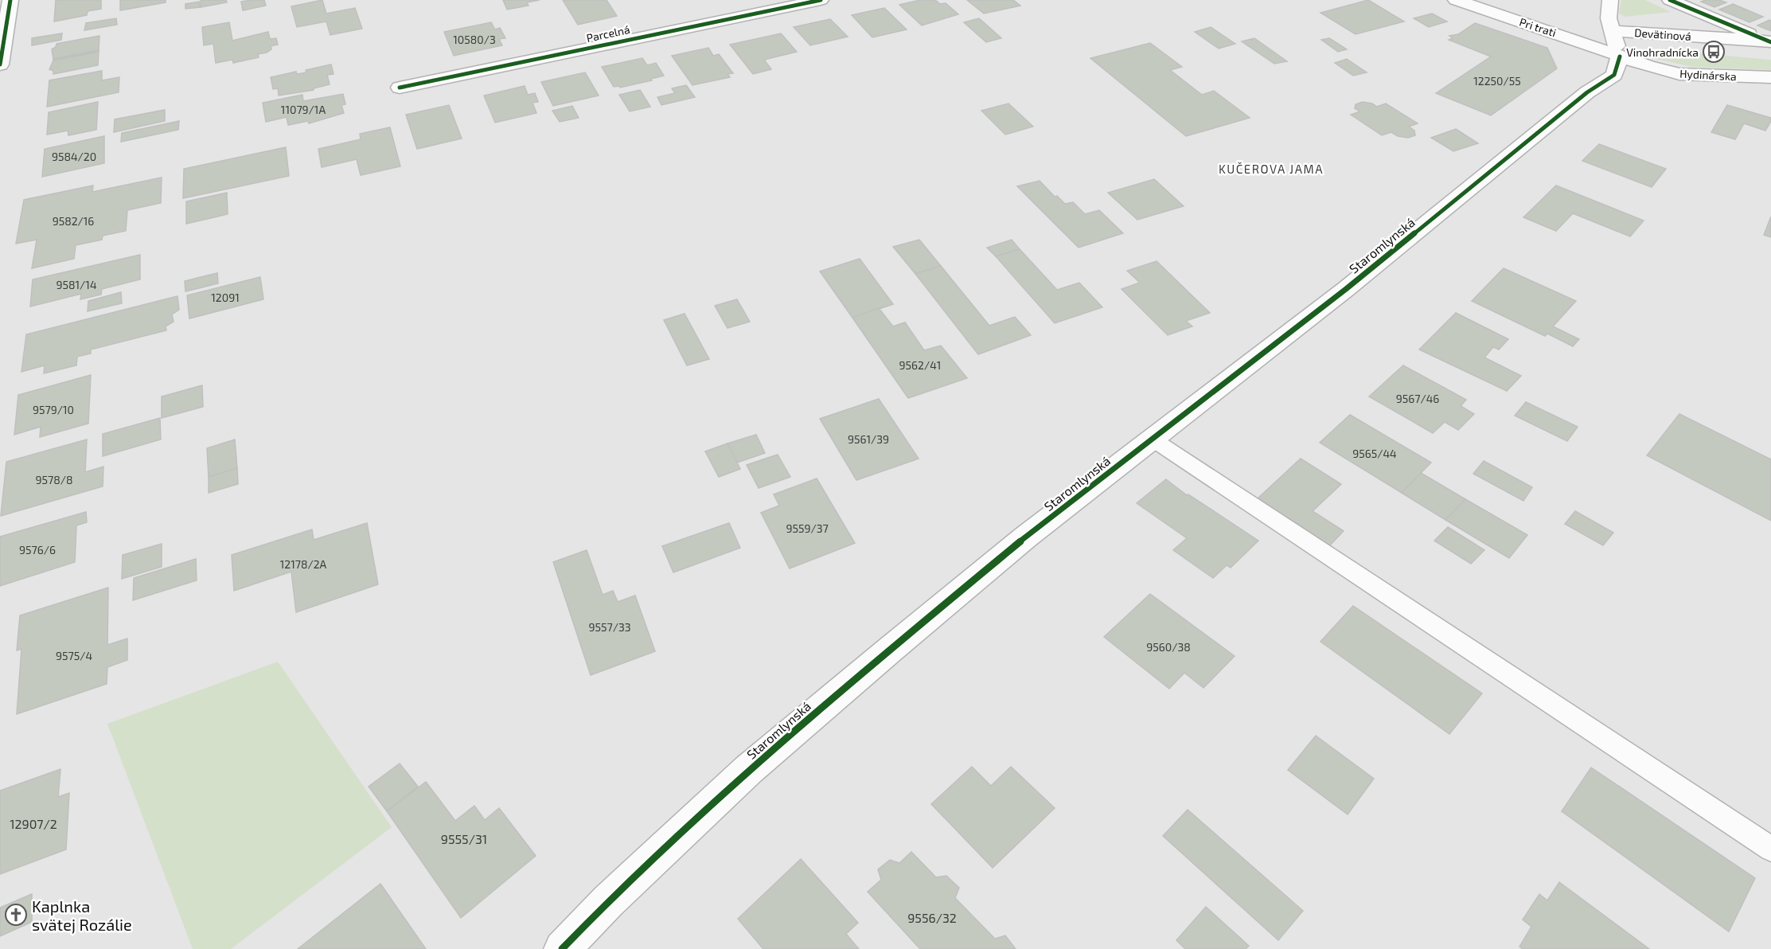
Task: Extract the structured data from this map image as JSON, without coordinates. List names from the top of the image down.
{
  "streets": {
    "street": [
      "Pri trati",
      "Parcelná",
      "Devätinová",
      "Hydinárska",
      "Staromlynská"
    ]
  },
  "crossings": [
    ["Pri trati", "Hydinárska"],
    ["Pri trati", "Staromlynská"],
    ["Hydinárska", "Staromlynská"]
  ],
  "districts": ["KUČEROVA JAMA"],
  "places": {
    "bus stop": ["Vinohradnícka"],
    "church": ["Kaplnka svätej Rozálie"]
  },
  "house_numbers": [
    "10580/3",
    "12250/55",
    "11079/1A",
    "9584/20",
    "9582/16",
    "9581/14",
    "12091",
    "9562/41",
    "9567/46",
    "9579/10",
    "9561/39",
    "9565/44",
    "9578/8",
    "9559/37",
    "9576/6",
    "12178/2A",
    "9557/33",
    "9560/38",
    "9575/4",
    "12907/2",
    "9555/31",
    "9556/32"
  ]
}
